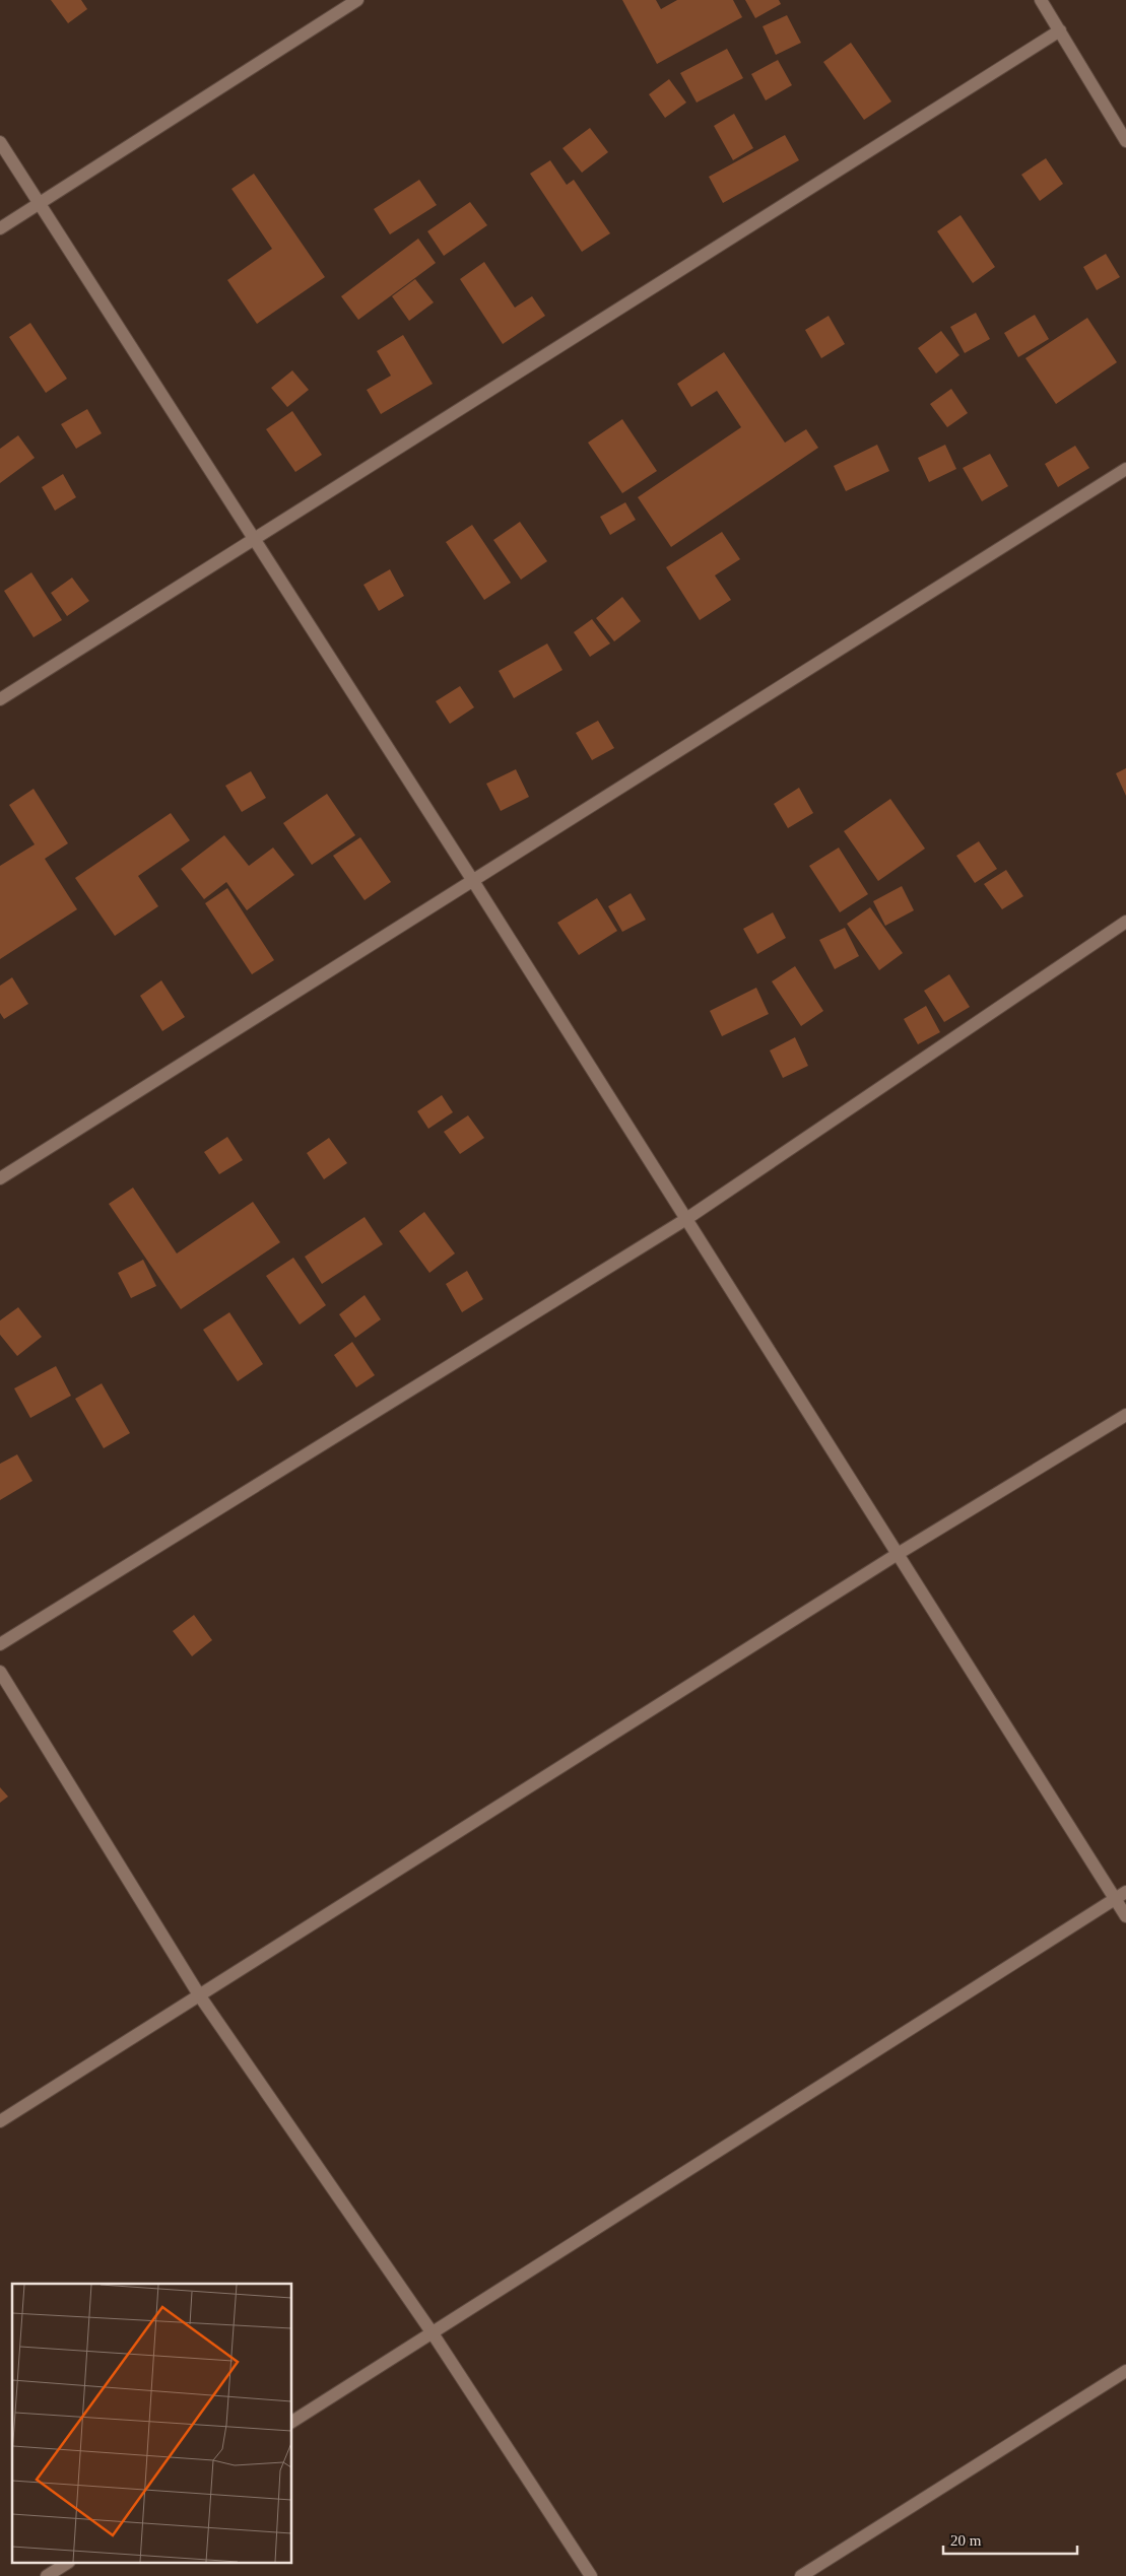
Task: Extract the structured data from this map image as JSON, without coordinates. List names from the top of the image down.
{
  "scale_bar": "20 m"
}
